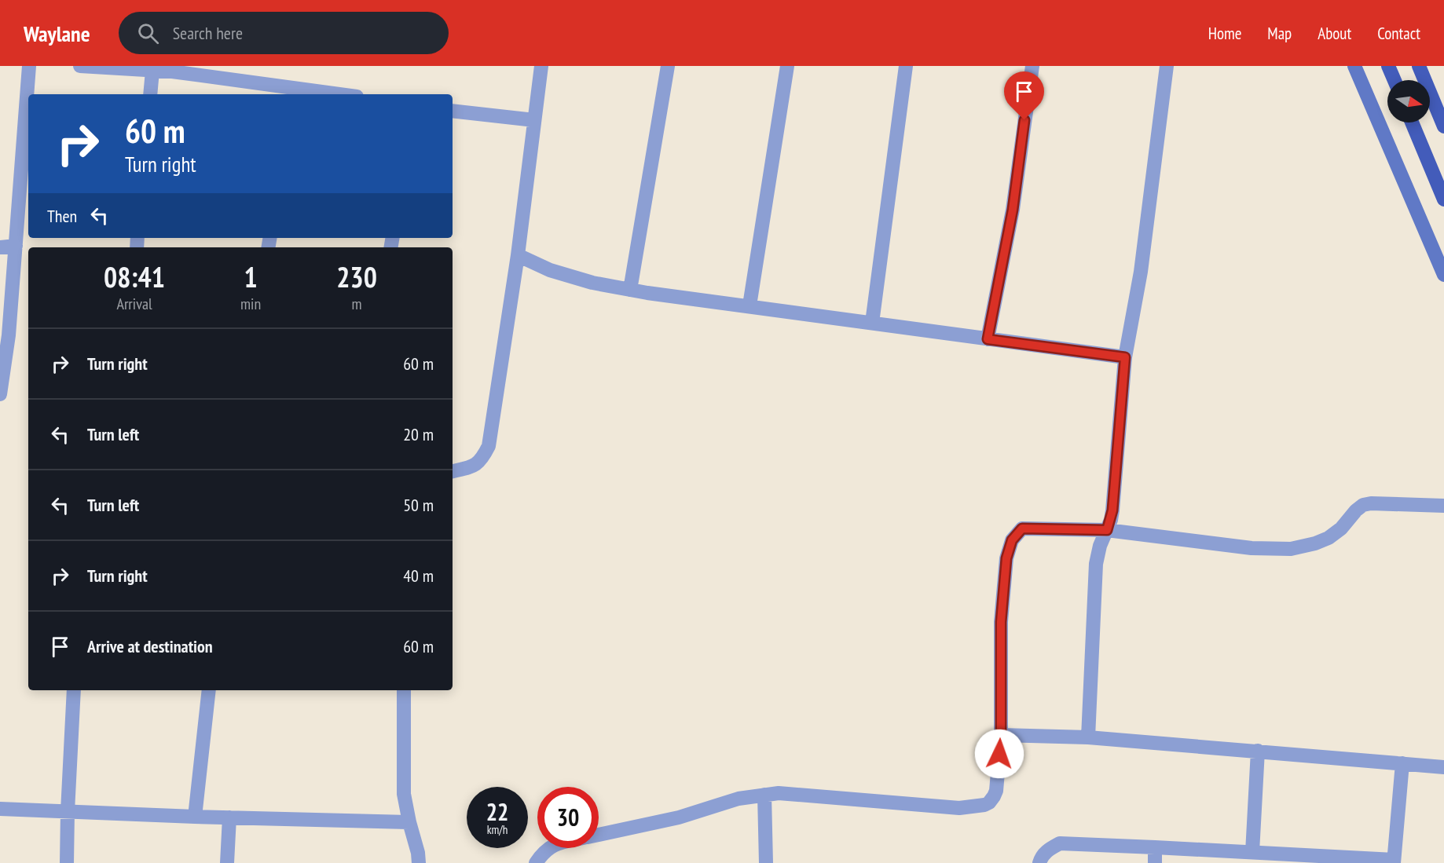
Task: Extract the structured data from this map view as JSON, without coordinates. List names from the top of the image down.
{
  "north": "right",
  "page": {
    "header": "Waylane",
    "search": "Search here",
    "nav": [
      "Home",
      "Map",
      "About",
      "Contact"
    ],
    "turn": ["60 m", "Turn right"],
    "then": "Then",
    "eta": [
      "08:41",
      "Arrival",
      "1",
      "min",
      "230",
      "m"
    ],
    "list": [
      {
        "name": "Turn right",
        "value": "60 m"
      },
      {
        "name": "Turn left",
        "value": "20 m"
      },
      {
        "name": "Turn left",
        "value": "50 m"
      },
      {
        "name": "Turn right",
        "value": "40 m"
      },
      {
        "name": "Arrive at destination",
        "value": "60 m"
      }
    ],
    "speed": "22 km/h",
    "limit": "30"
  }
}
